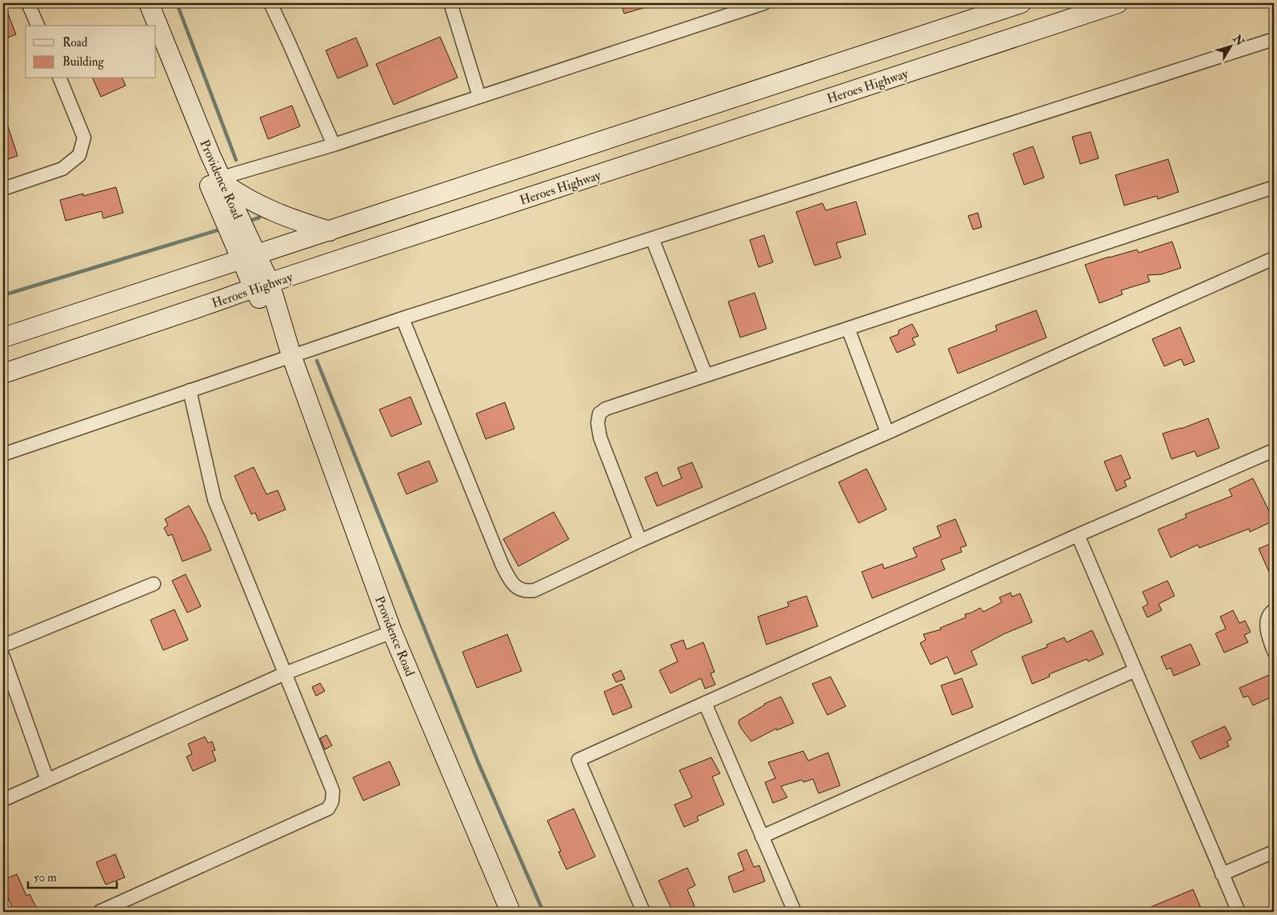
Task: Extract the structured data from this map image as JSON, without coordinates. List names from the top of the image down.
{
  "streets": {
    "main road": ["Heroes Highway", "Providence Road"]
  },
  "crossings": [
    ["Heroes Highway", "Providence Road"]
  ],
  "legend": ["Road", "Building"],
  "scale_bar": "50 m",
  "north": "top right"
}
